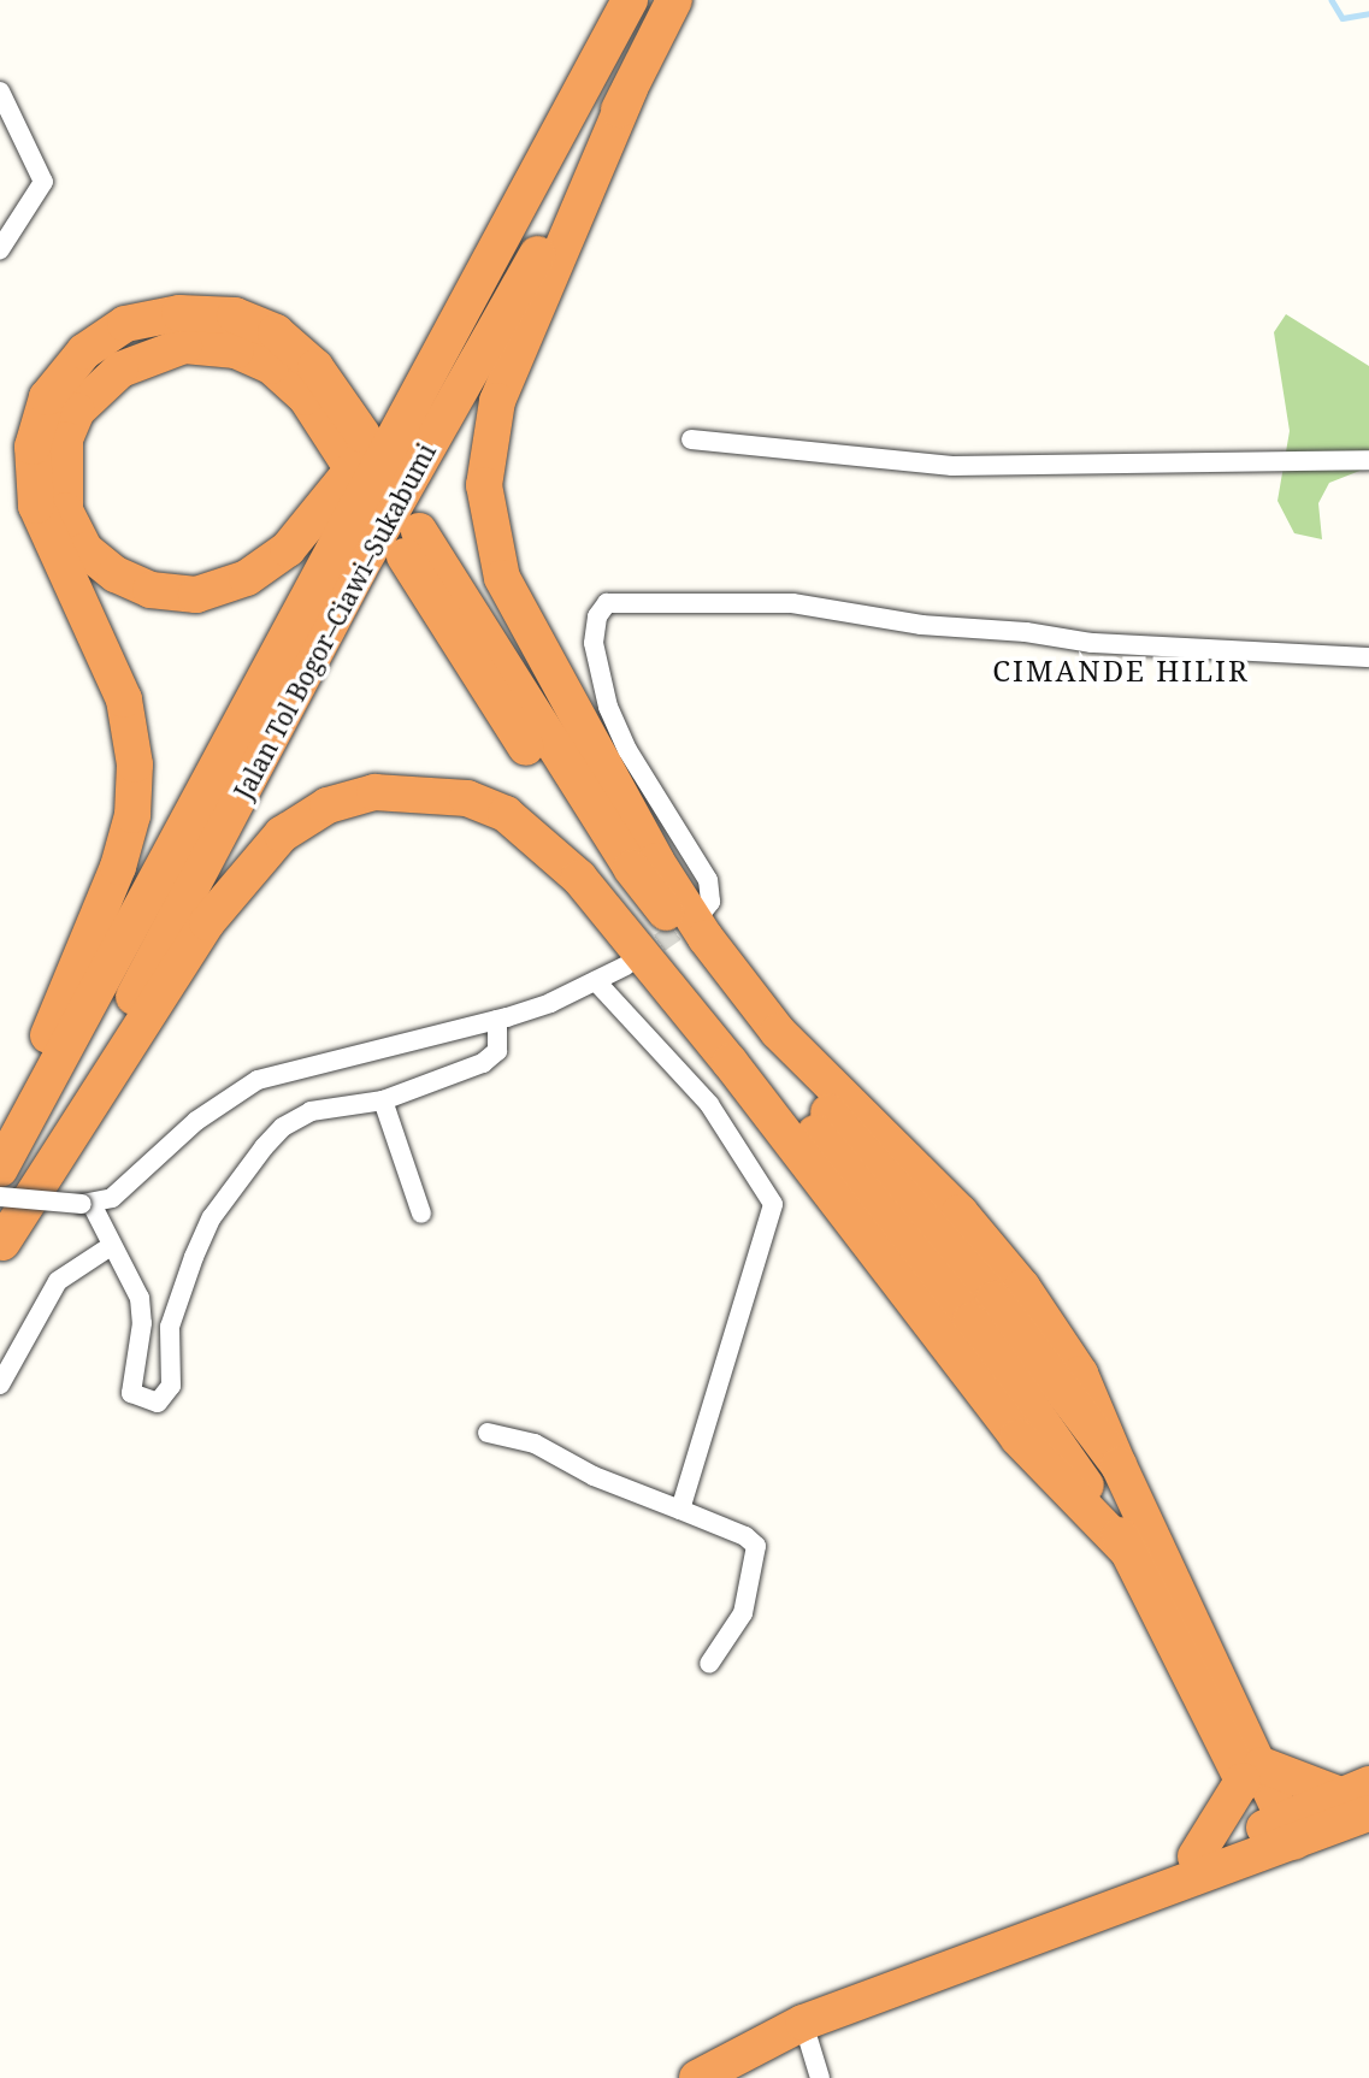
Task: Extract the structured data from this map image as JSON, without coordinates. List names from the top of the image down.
{
  "streets": {
    "highway": ["Jalan Tol Bogor–Ciawi–Sukabumi"]
  },
  "districts": ["CIMANDE HILIR"]
}
